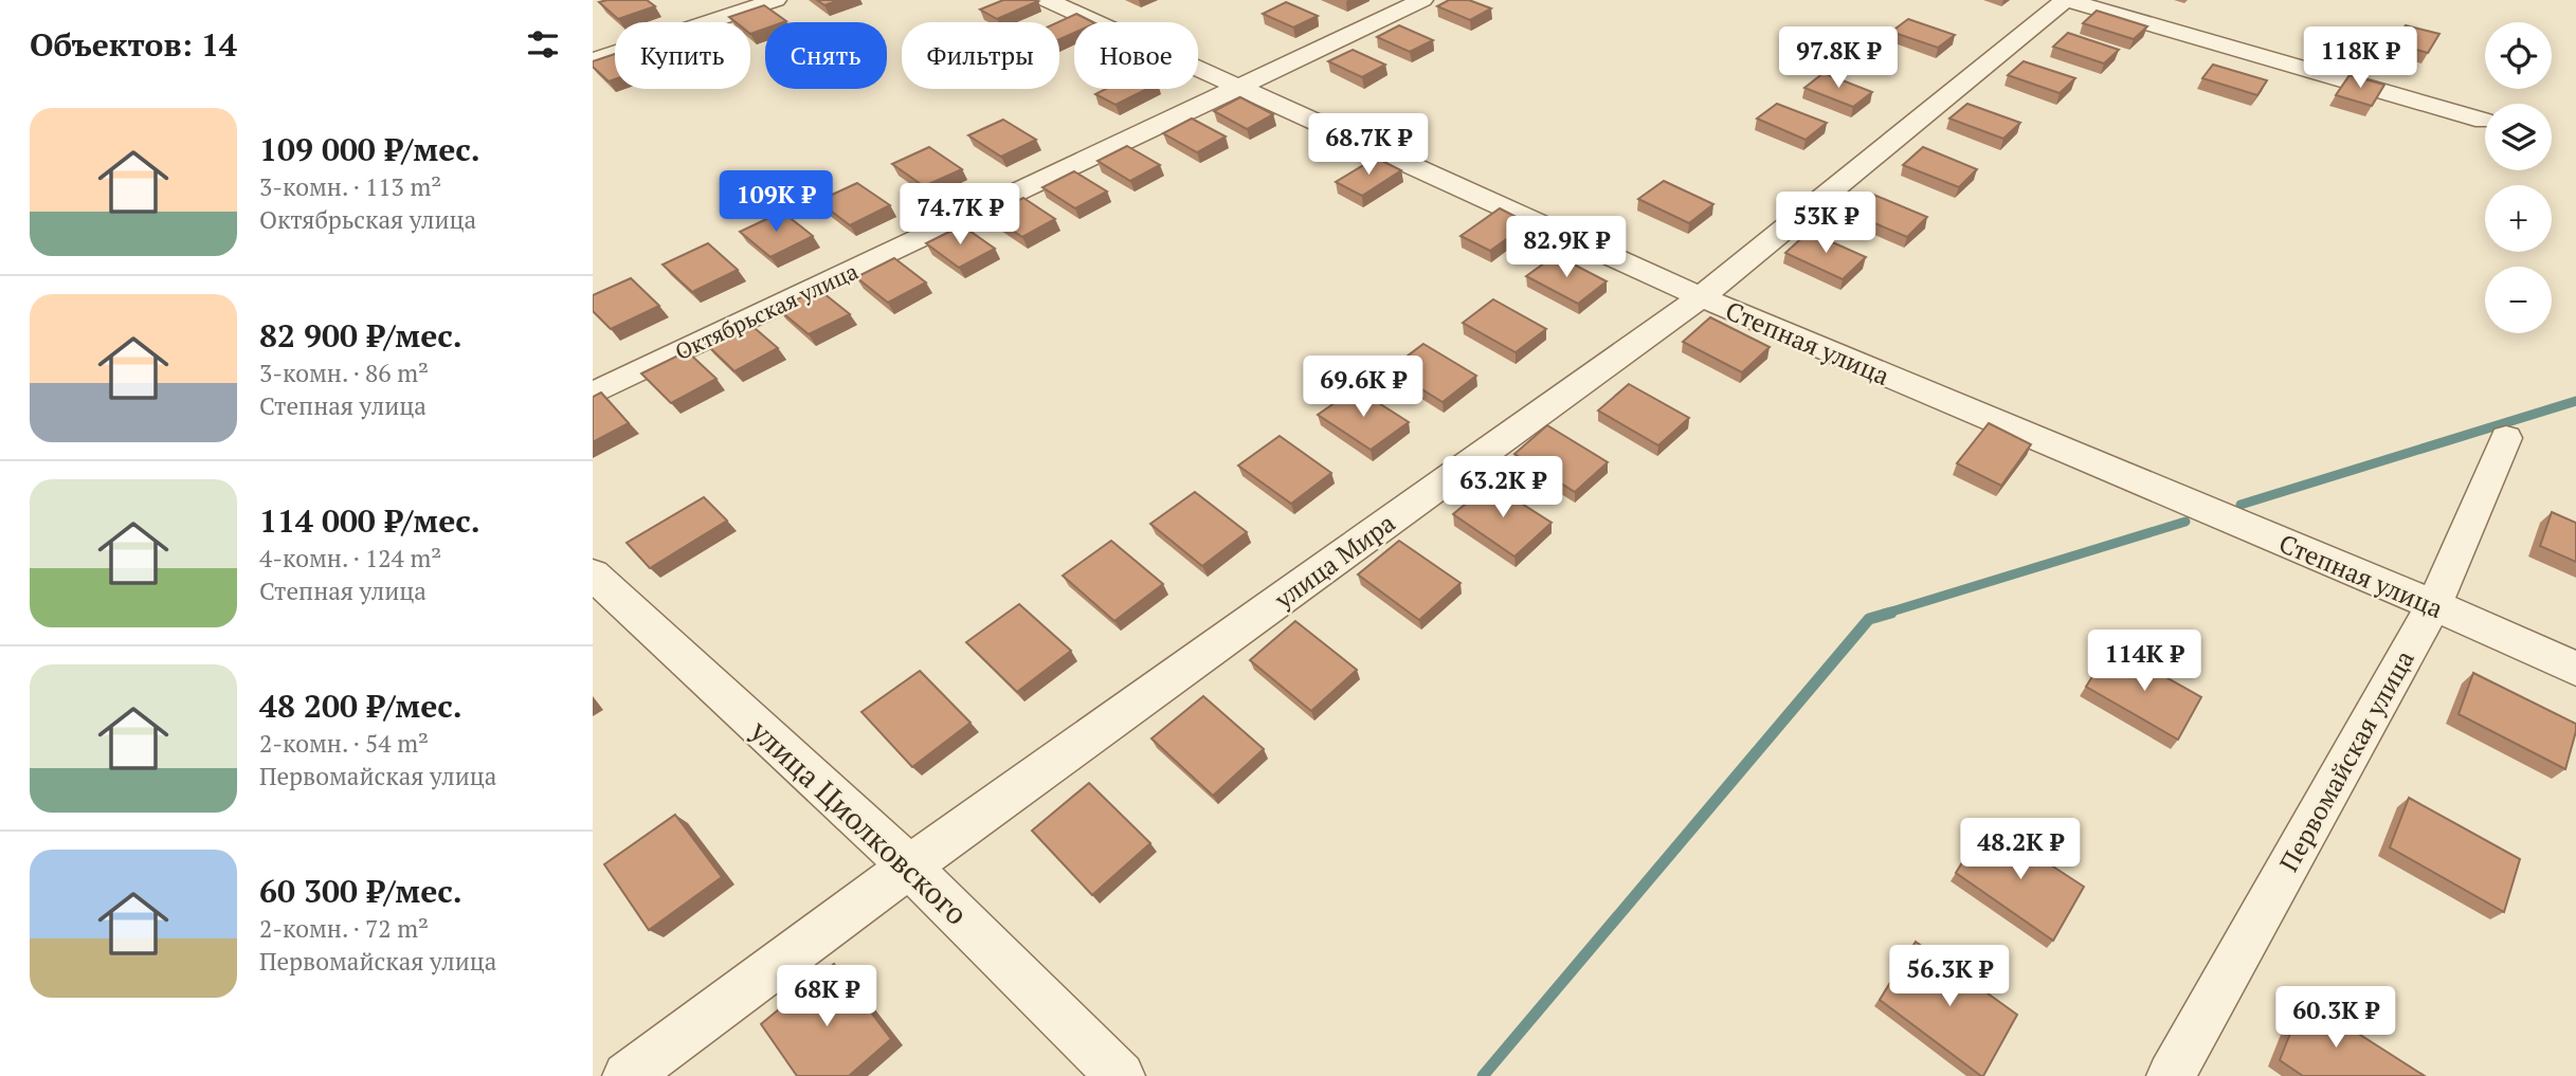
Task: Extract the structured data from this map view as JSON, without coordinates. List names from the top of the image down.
{
  "streets": {
    "street": [
      "Октябрьская улица",
      "Степная улица",
      "улица Мира",
      "Первомайская улица",
      "улица Циолковского"
    ]
  },
  "crossings": [
    ["Октябрьская улица", "Степная улица"],
    ["Степная улица", "улица Мира"],
    ["Степная улица", "Первомайская улица"],
    ["улица Мира", "улица Циолковского"]
  ],
  "page": {
    "heading": "Объектов: 14",
    "map_buttons": ["+", "−"],
    "chip": [
      "Купить",
      "Снять",
      "Фильтры",
      "Новое"
    ],
    "price": [
      "97.8K ₽",
      "118K ₽",
      "68.7K ₽",
      "109K ₽",
      "74.7K ₽",
      "53K ₽",
      "82.9K ₽",
      "69.6K ₽",
      "63.2K ₽",
      "114K ₽",
      "48.2K ₽",
      "56.3K ₽",
      "68K ₽",
      "60.3K ₽"
    ],
    "list": [
      {
        "name": "109 000 ₽/мес.",
        "note": "3-комн. · 113 m² · Октябрьская улица"
      },
      {
        "name": "82 900 ₽/мес.",
        "note": "3-комн. · 86 m² · Степная улица"
      },
      {
        "name": "114 000 ₽/мес.",
        "note": "4-комн. · 124 m² · Степная улица"
      },
      {
        "name": "48 200 ₽/мес.",
        "note": "2-комн. · 54 m² · Первомайская улица"
      },
      {
        "name": "60 300 ₽/мес.",
        "note": "2-комн. · 72 m² · Первомайская улица"
      }
    ]
  }
}
